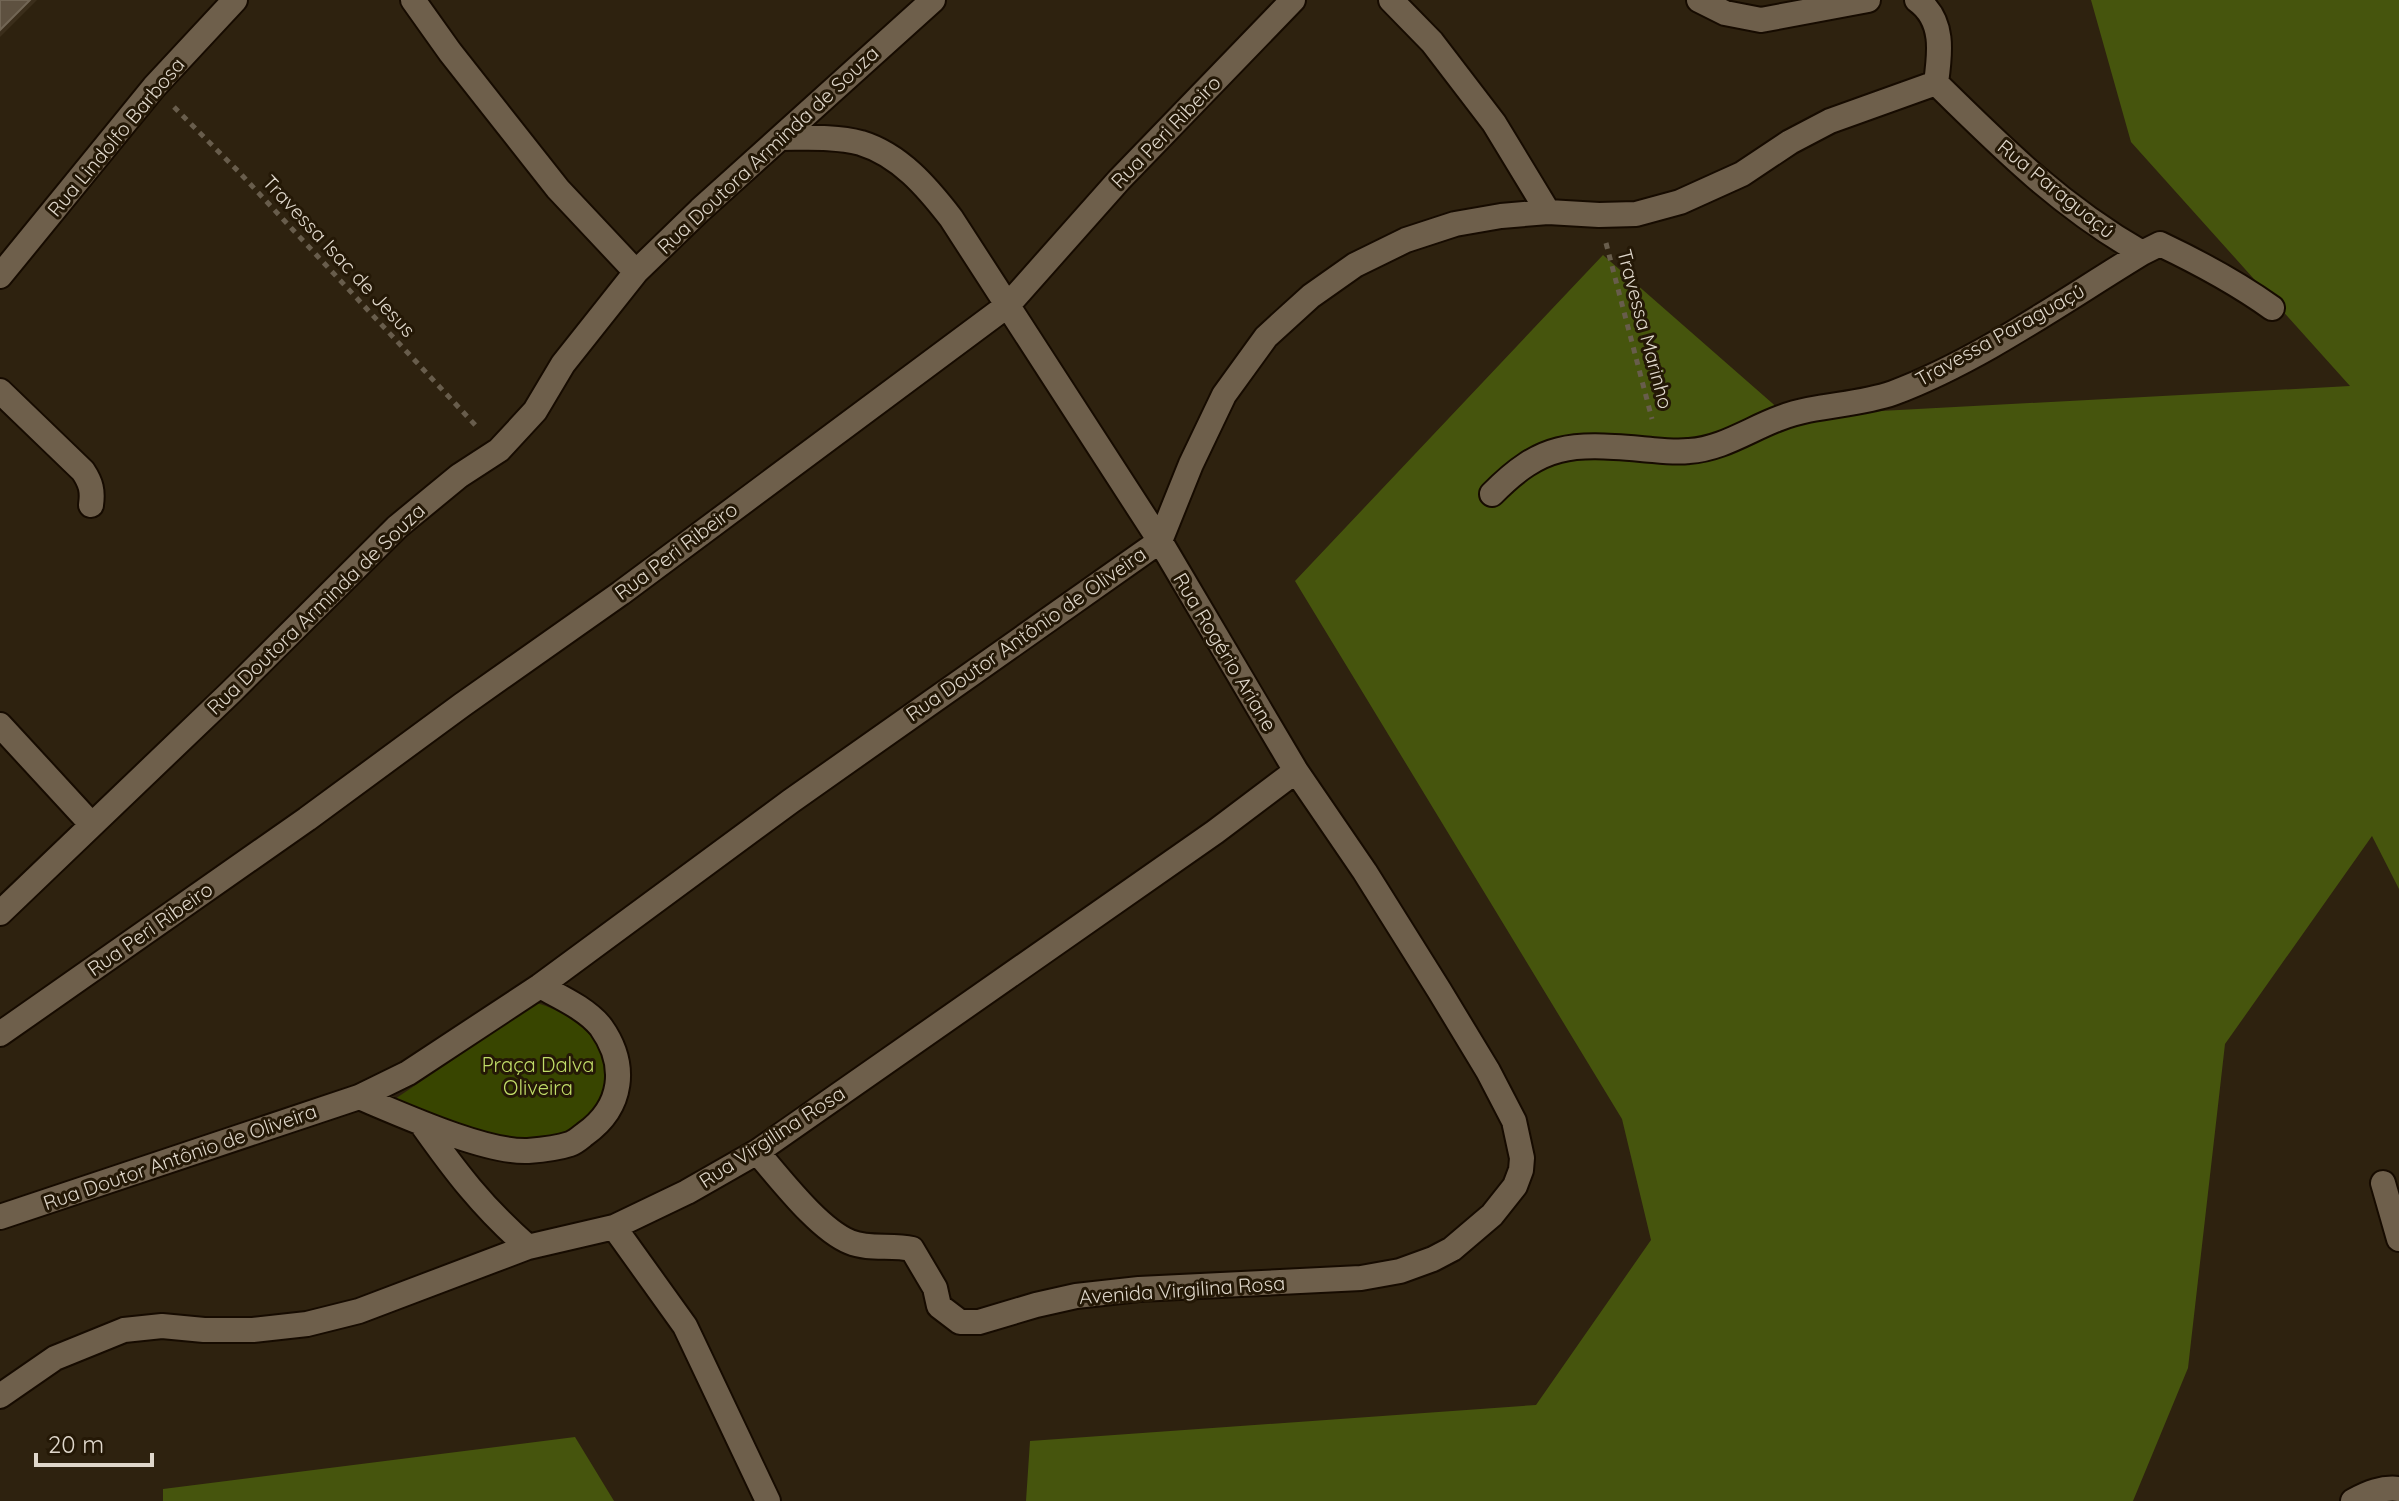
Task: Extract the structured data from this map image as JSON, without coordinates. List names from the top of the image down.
{
  "streets": {
    "street": [
      "Rua Peri Ribeiro",
      "Rua Lindolfo Barbosa",
      "Rua Doutora Arminda de Souza",
      "Rua Paraguaçú",
      "Travessa Paraguaçú",
      "Rua Doutor Antônio de Oliveira",
      "Rua Rogério Ariane",
      "Rua Virgilina Rosa",
      "Avenida Virgilina Rosa"
    ],
    "path": ["Travessa Isac de Jesus", "Travessa Marinho"]
  },
  "crossings": [
    ["Rua Peri Ribeiro", "Rua Rogério Ariane"],
    ["Rua Lindolfo Barbosa", "Travessa Isac de Jesus"],
    ["Rua Doutora Arminda de Souza", "Travessa Isac de Jesus"],
    ["Rua Doutora Arminda de Souza", "Rua Rogério Ariane"],
    ["Rua Paraguaçú", "Travessa Paraguaçú"],
    ["Rua Paraguaçú", "Rua Doutor Antônio de Oliveira"],
    ["Travessa Marinho", "Travessa Paraguaçú"],
    ["Travessa Marinho", "Rua Doutor Antônio de Oliveira"],
    ["Rua Doutor Antônio de Oliveira", "Rua Rogério Ariane"],
    ["Rua Rogério Ariane", "Rua Virgilina Rosa"],
    ["Rua Rogério Ariane", "Avenida Virgilina Rosa"],
    ["Rua Virgilina Rosa", "Avenida Virgilina Rosa"]
  ],
  "parks": ["Praça Dalva Oliveira"],
  "scale_bar": "20 m"
}
